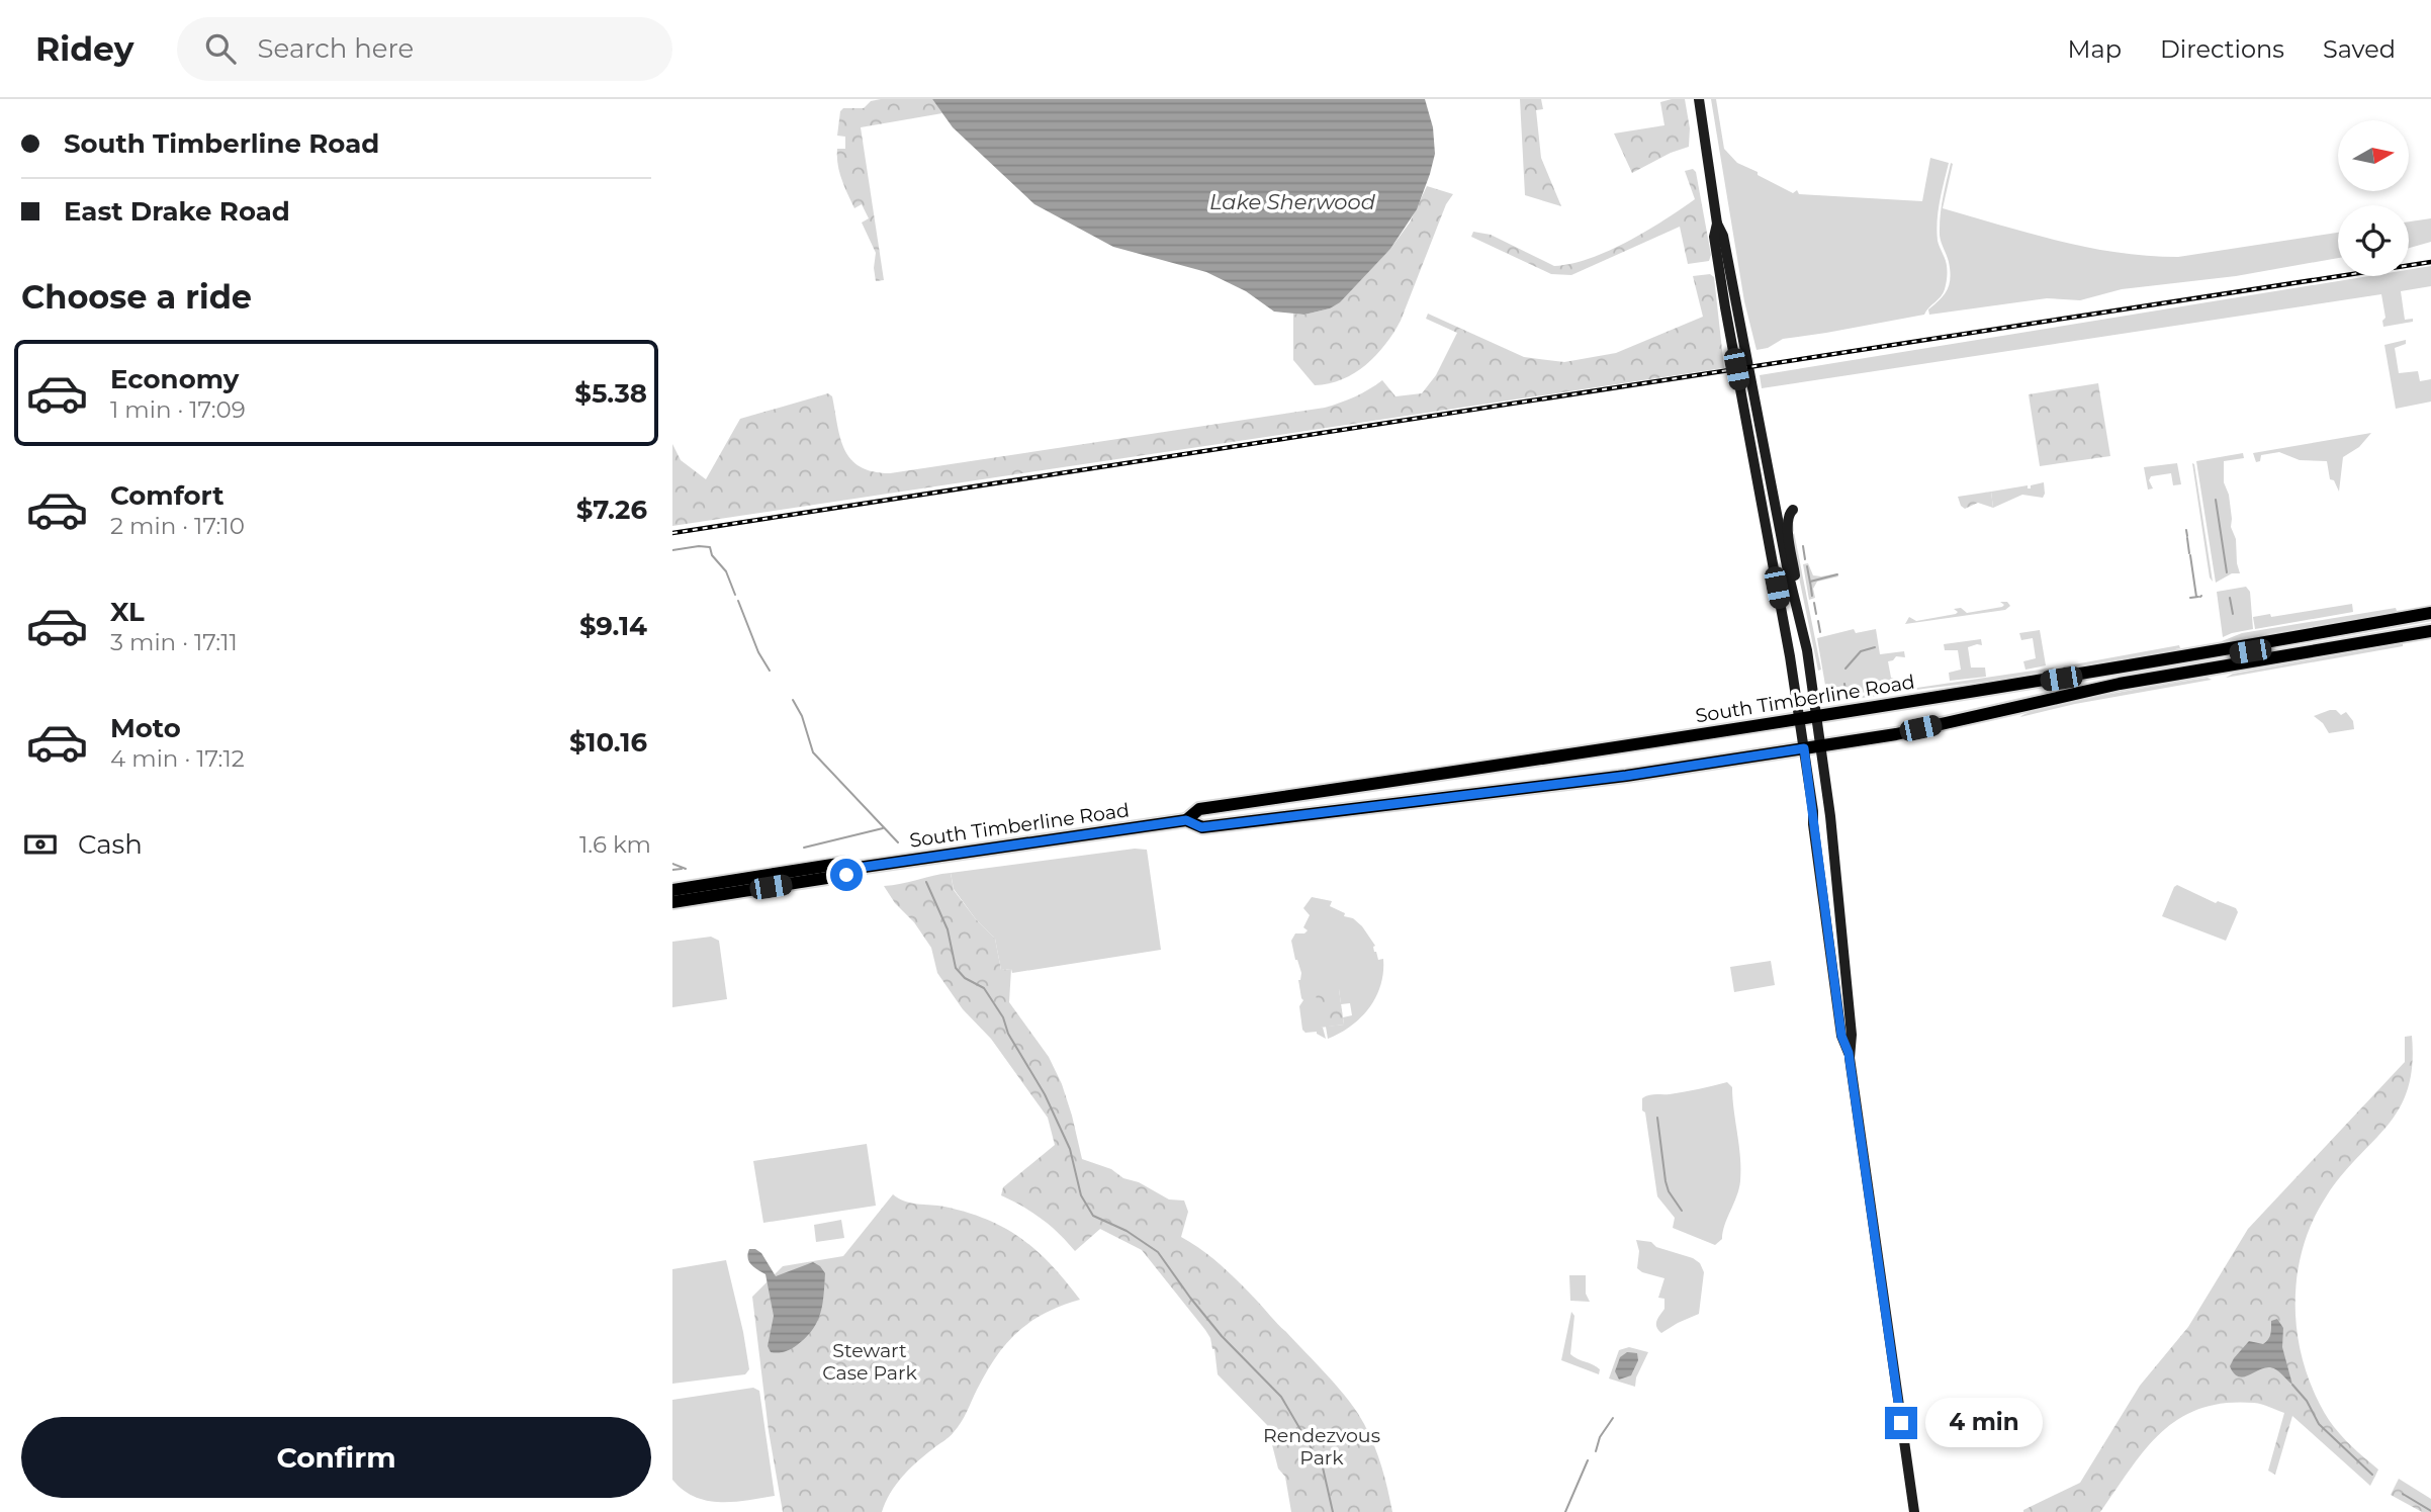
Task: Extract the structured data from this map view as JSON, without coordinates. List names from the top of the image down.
{
  "streets": {
    "main road": ["South Timberline Road"]
  },
  "water": ["Lake Sherwood"],
  "parks": ["Stewart Case Park", "Rendezvous Park"],
  "north": "right",
  "page": {
    "header": "Ridey",
    "search": "Search here",
    "nav": ["Map", "Directions", "Saved"],
    "banner": ["South Timberline Road", "East Drake Road"],
    "heading": "Choose a ride",
    "list": [
      {
        "name": "Economy",
        "note": "1 min · 17:09",
        "value": "$5.38"
      },
      {
        "name": "Comfort",
        "note": "2 min · 17:10",
        "value": "$7.26"
      },
      {
        "name": "XL",
        "note": "3 min · 17:11",
        "value": "$9.14"
      },
      {
        "name": "Moto",
        "note": "4 min · 17:12",
        "value": "$10.16"
      }
    ],
    "pay": ["Cash", "1.6 km"],
    "bubble": "4 min",
    "buttons": "Confirm"
  }
}
